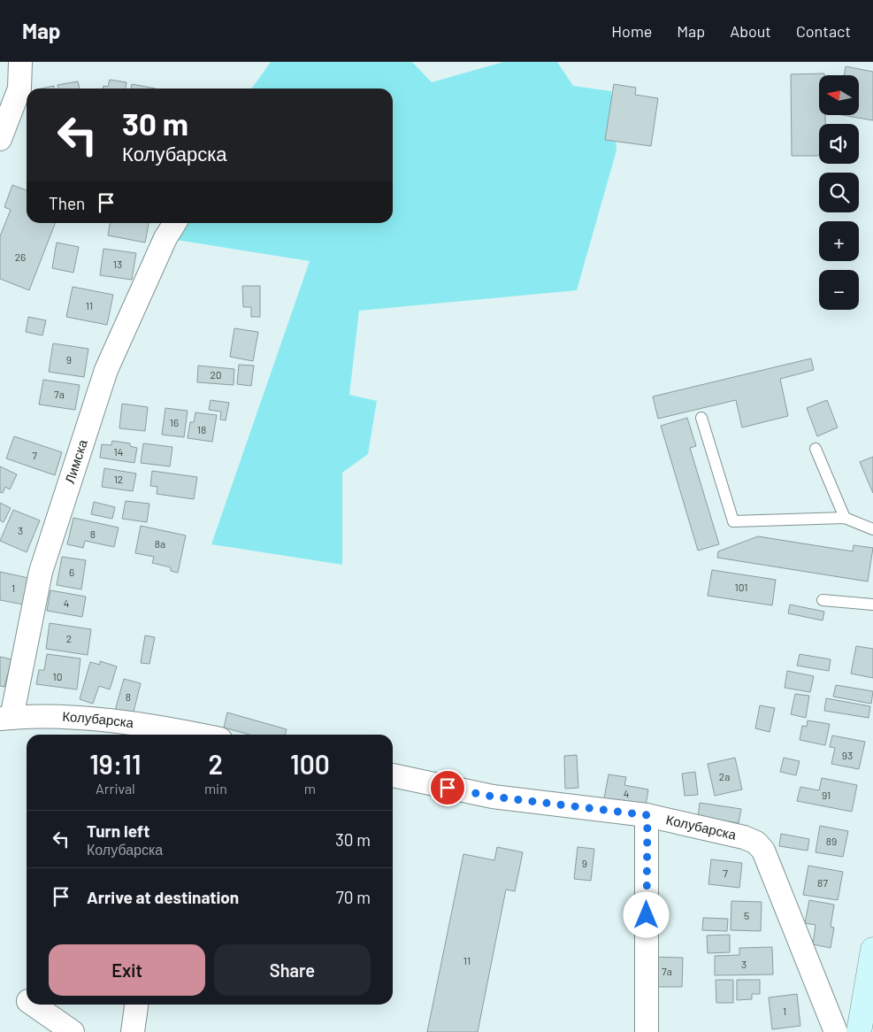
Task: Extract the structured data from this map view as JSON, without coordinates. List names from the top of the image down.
{
  "streets": {
    "street": ["Лимска", "Колубарска"]
  },
  "crossings": [
    ["Лимска", "Колубарска"]
  ],
  "house_numbers": [
    "26",
    "13",
    "11",
    "9",
    "20",
    "7a",
    "16",
    "18",
    "14",
    "7",
    "12",
    "3",
    "8",
    "8a",
    "6",
    "101",
    "1",
    "4",
    "2",
    "10",
    "8",
    "93",
    "2a",
    "4",
    "91",
    "89",
    "9",
    "7",
    "87",
    "5",
    "11",
    "3",
    "7a",
    "1"
  ],
  "north": "left",
  "page": {
    "header": "Map",
    "nav": [
      "Home",
      "Map",
      "About",
      "Contact"
    ],
    "map_buttons": ["+", "−"],
    "turn": ["30 m", "Колубарска"],
    "then": "Then",
    "eta": [
      "19:11",
      "Arrival",
      "2",
      "min",
      "100",
      "m"
    ],
    "list": [
      {
        "name": "Turn left",
        "note": "Колубарска",
        "value": "30 m"
      },
      {
        "name": "Arrive at destination",
        "value": "70 m"
      }
    ],
    "buttons": ["Exit", "Share"]
  }
}
